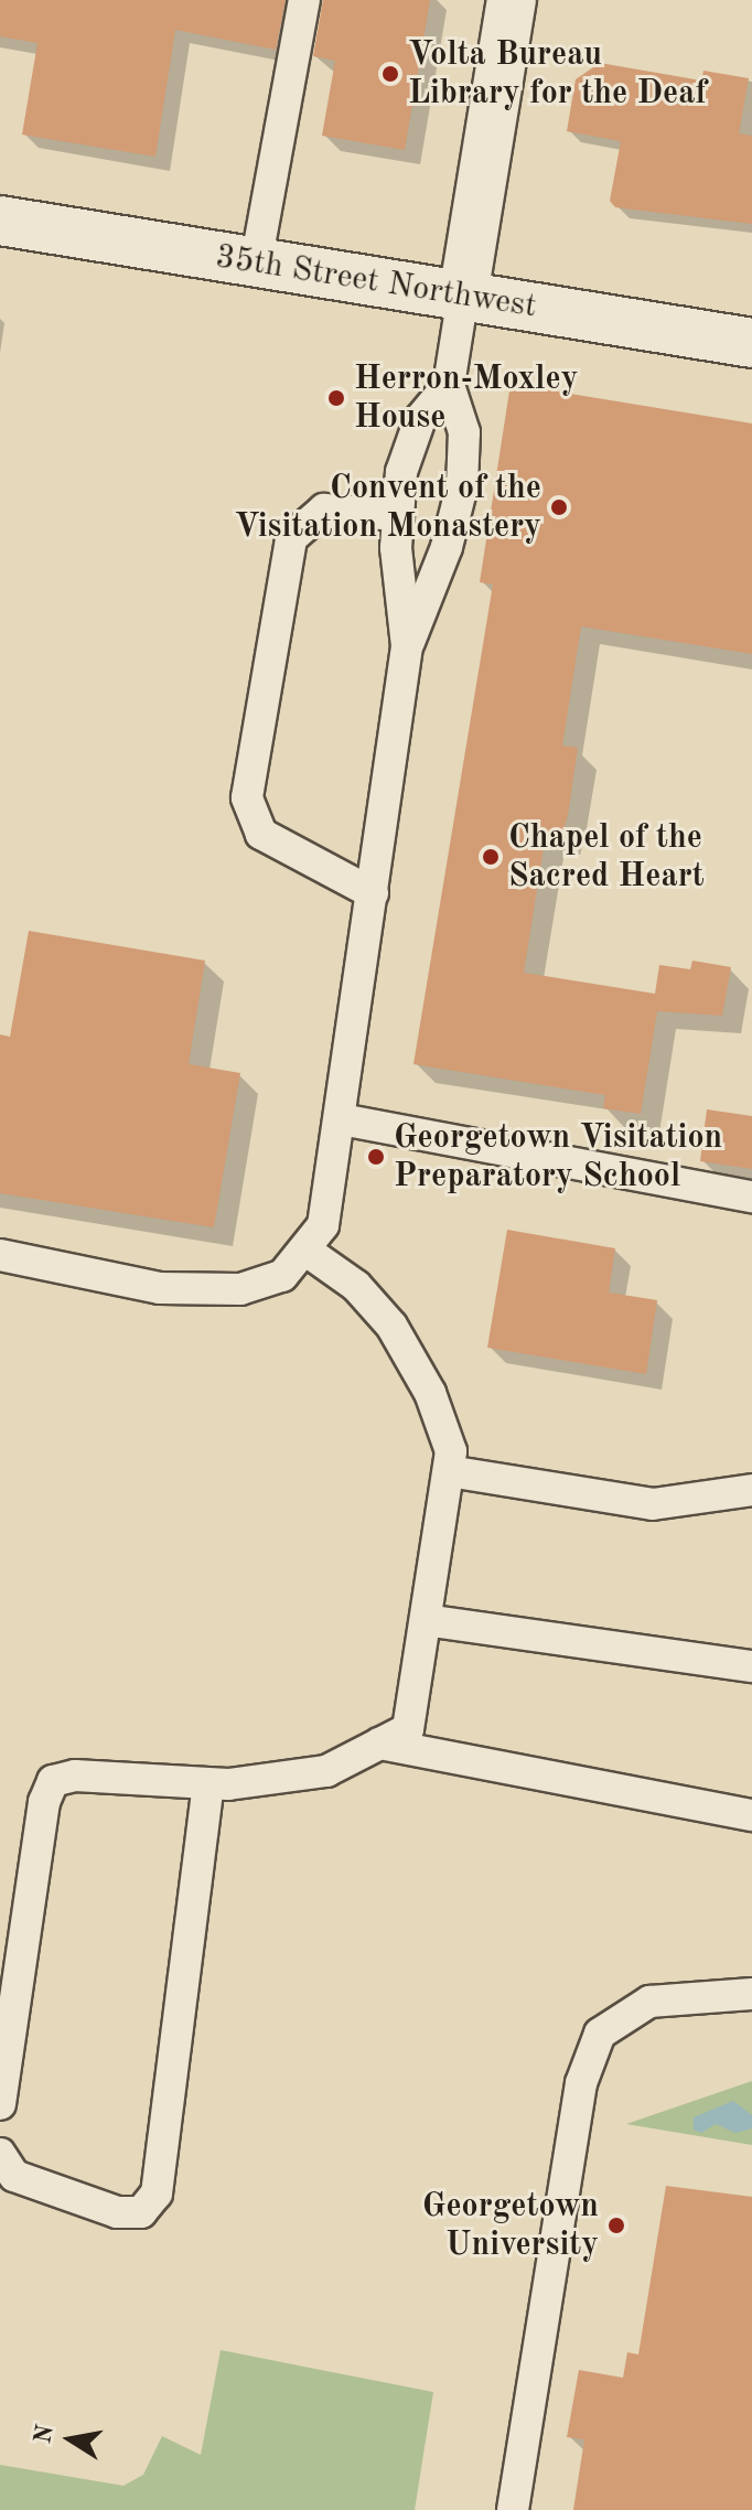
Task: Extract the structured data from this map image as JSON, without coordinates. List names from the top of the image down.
{
  "streets": {
    "street": ["35th Street Northwest"]
  },
  "places": [
    "Volta Bureau Library for the Deaf",
    "Herron-Moxley House",
    "Convent of the Visitation Monastery",
    "Chapel of the Sacred Heart",
    "Georgetown Visitation Preparatory School",
    "Georgetown University"
  ],
  "north": "left"
}
